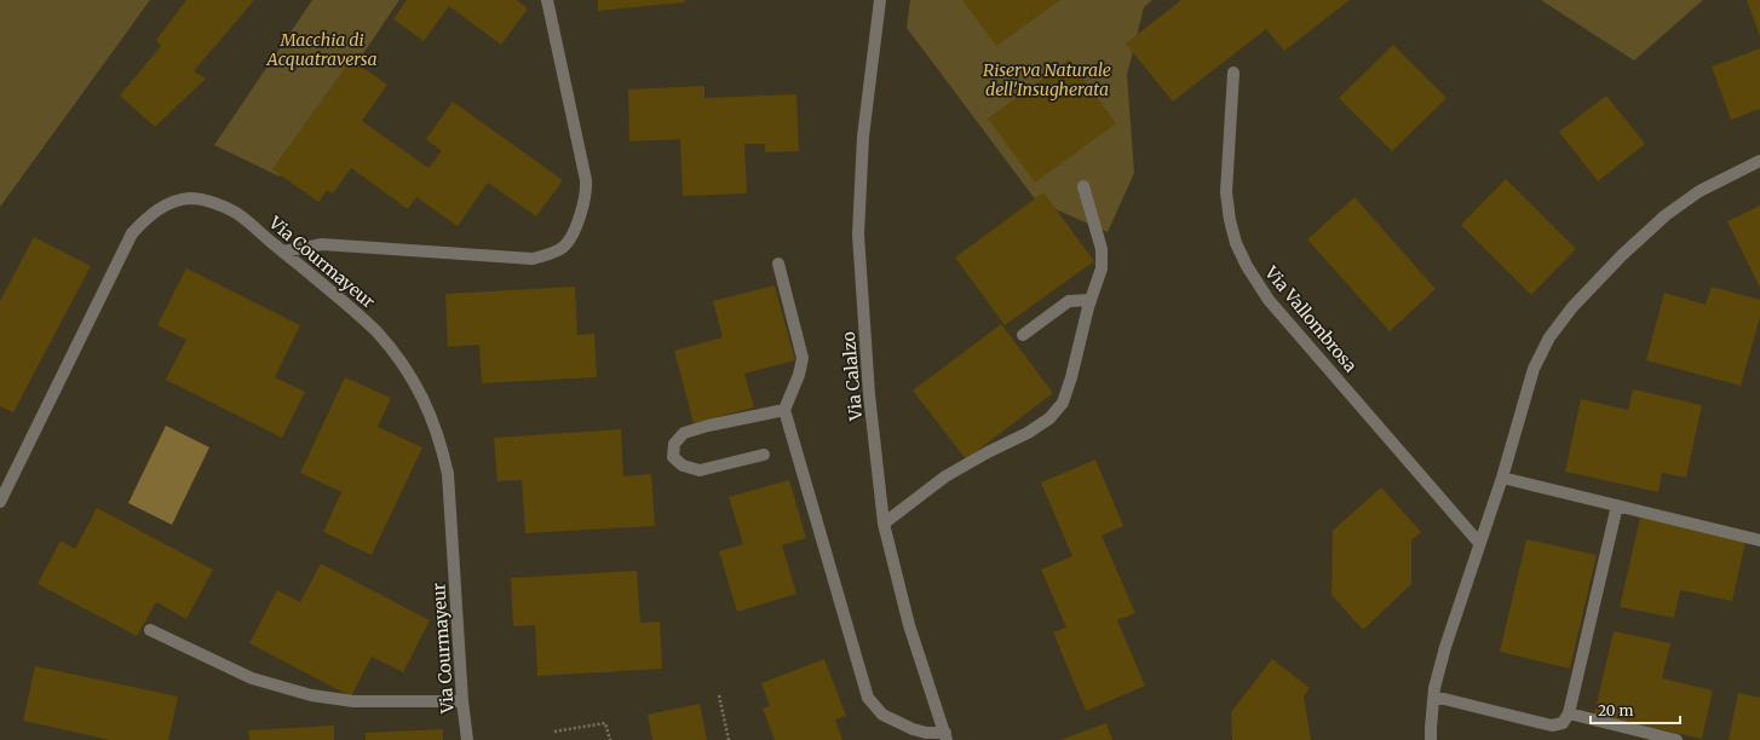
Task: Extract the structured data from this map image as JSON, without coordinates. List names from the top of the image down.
{
  "streets": {
    "street": ["Via Courmayeur", "Via Vallombrosa", "Via Calalzo"]
  },
  "parks": ["Macchia di Acquatraversa", "Riserva Naturale dell'Insugherata"],
  "scale_bar": "20 m"
}
